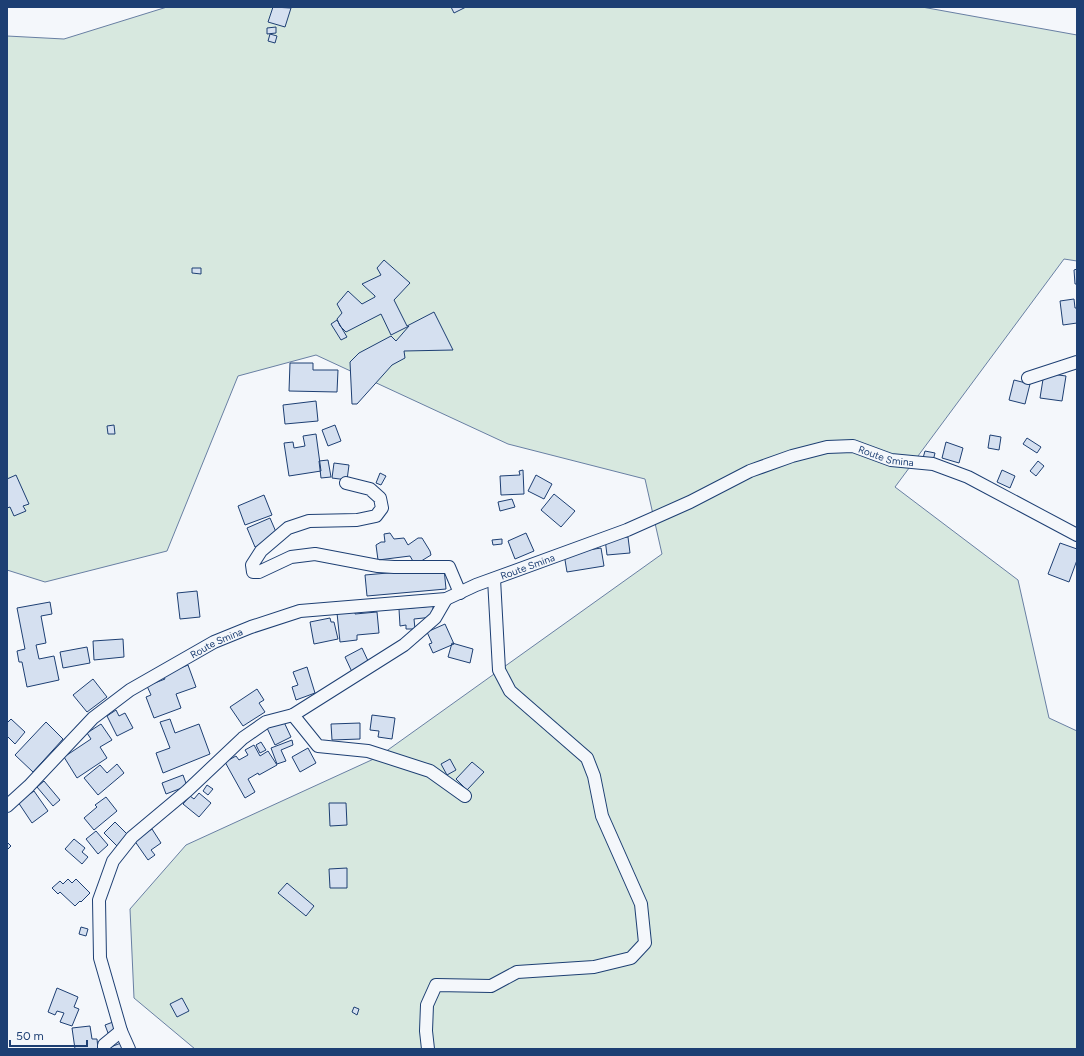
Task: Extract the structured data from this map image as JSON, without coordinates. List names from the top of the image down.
{
  "streets": {
    "street": ["Route Smina"]
  },
  "scale_bar": "50 m"
}
